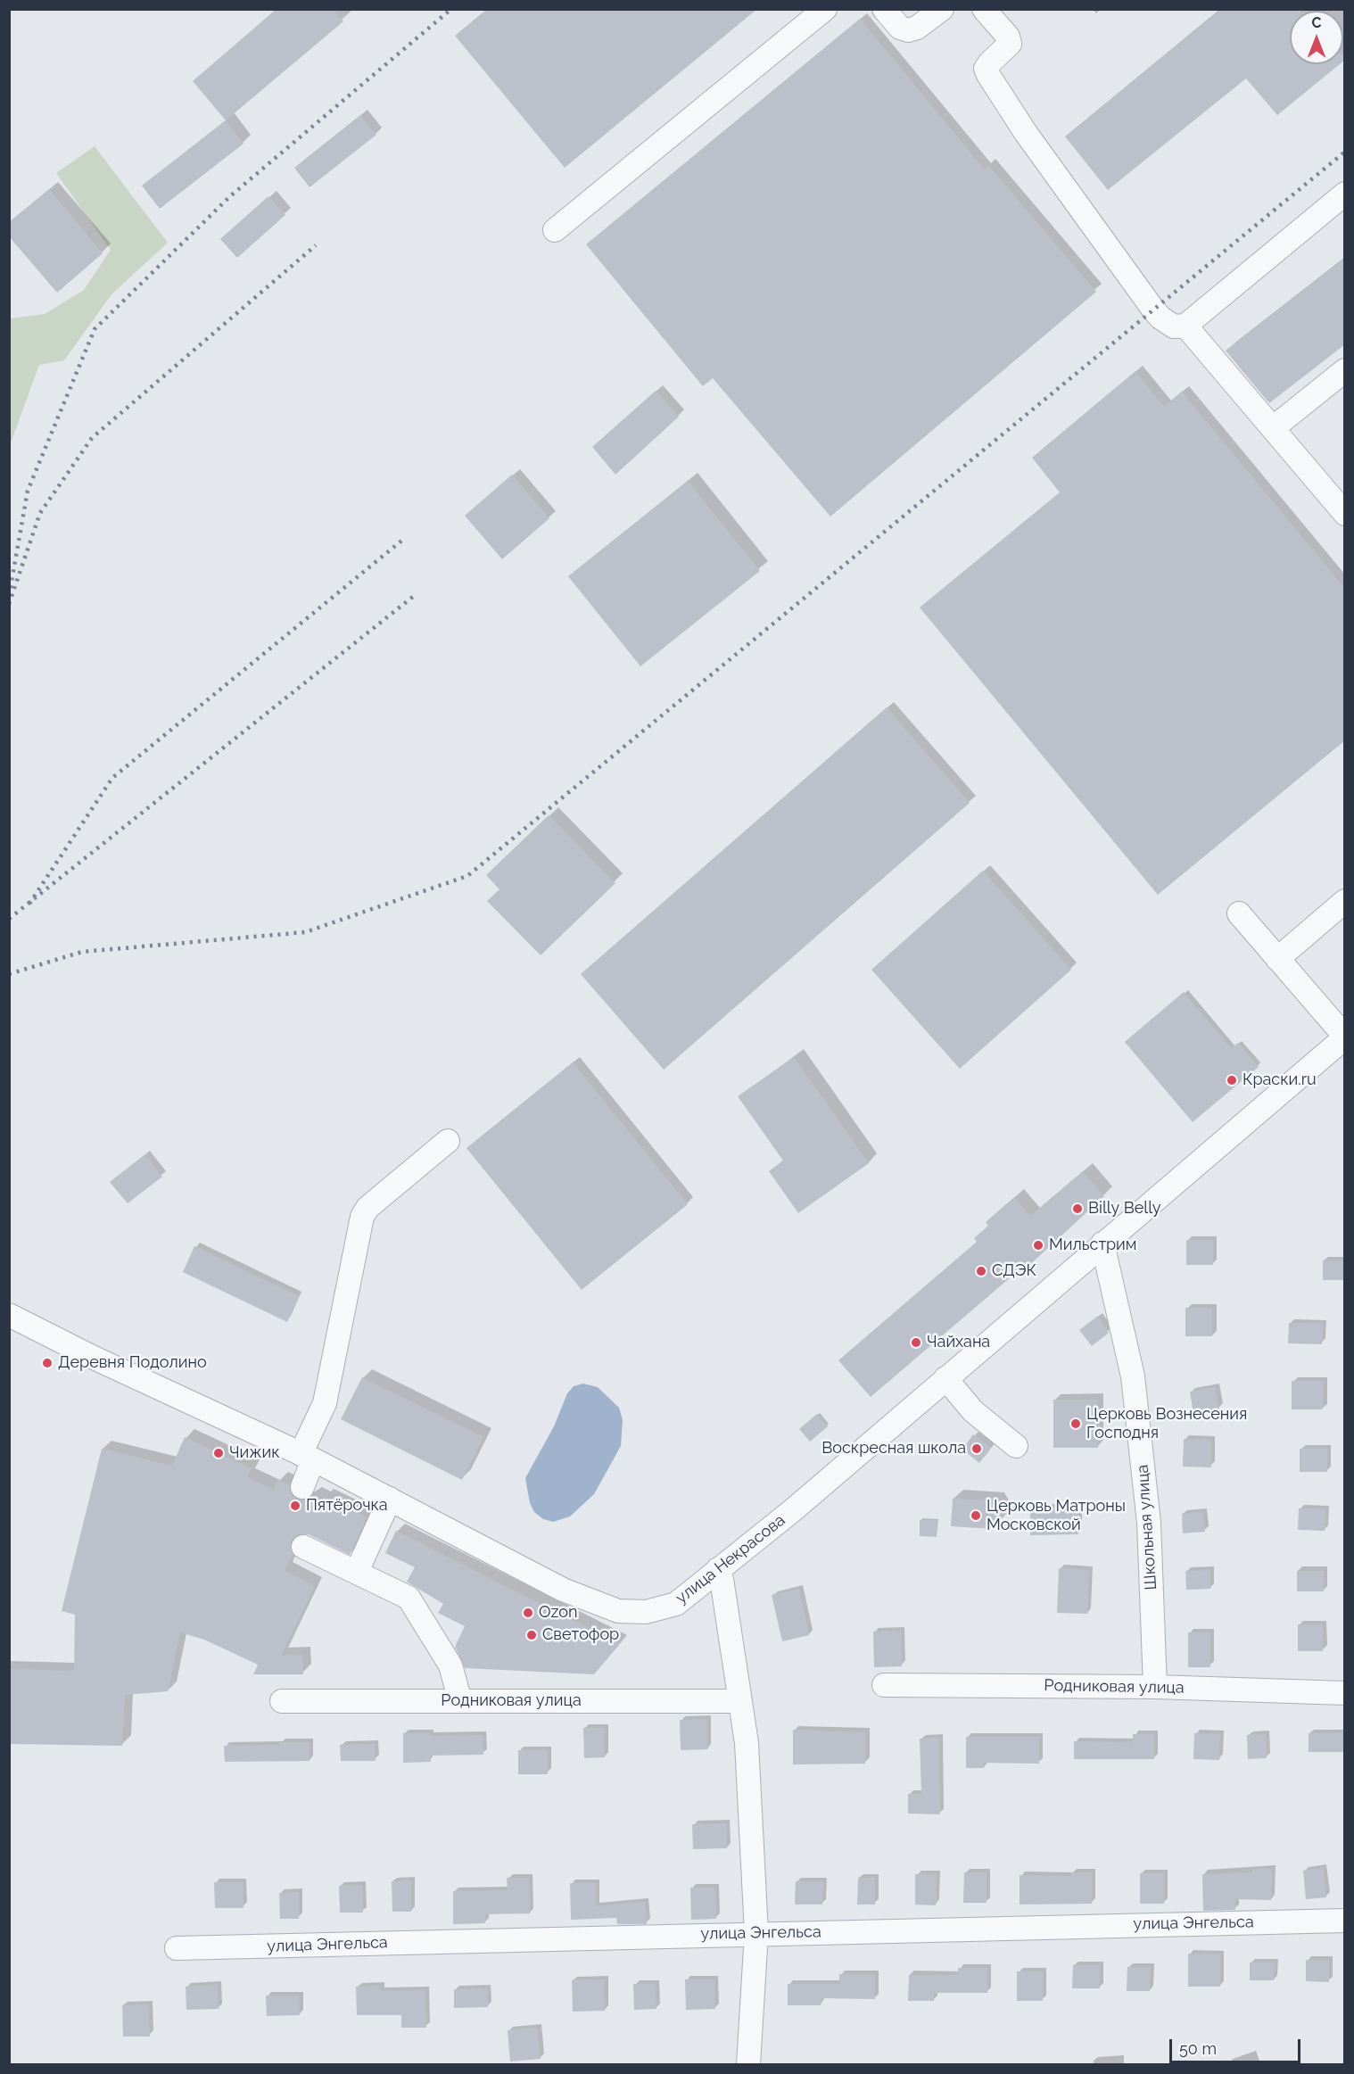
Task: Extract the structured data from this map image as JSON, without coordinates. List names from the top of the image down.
{
  "streets": {
    "street": [
      "Школьная улица",
      "улица Некрасова",
      "Родниковая улица",
      "улица Энгельса"
    ]
  },
  "crossings": [
    ["Школьная улица", "улица Некрасова"],
    ["Школьная улица", "Родниковая улица"]
  ],
  "places": [
    "Краски.ru",
    "Billy Belly",
    "Мильстрим",
    "СДЭК",
    "Чайхана",
    "Деревня Подолино",
    "Церковь Вознесения Господня",
    "Воскресная школа",
    "Чижик",
    "Пятёрочка",
    "Церковь Матроны Московской",
    "Ozon",
    "Светофор"
  ],
  "scale_bar": "50 m",
  "north": "top"
}
